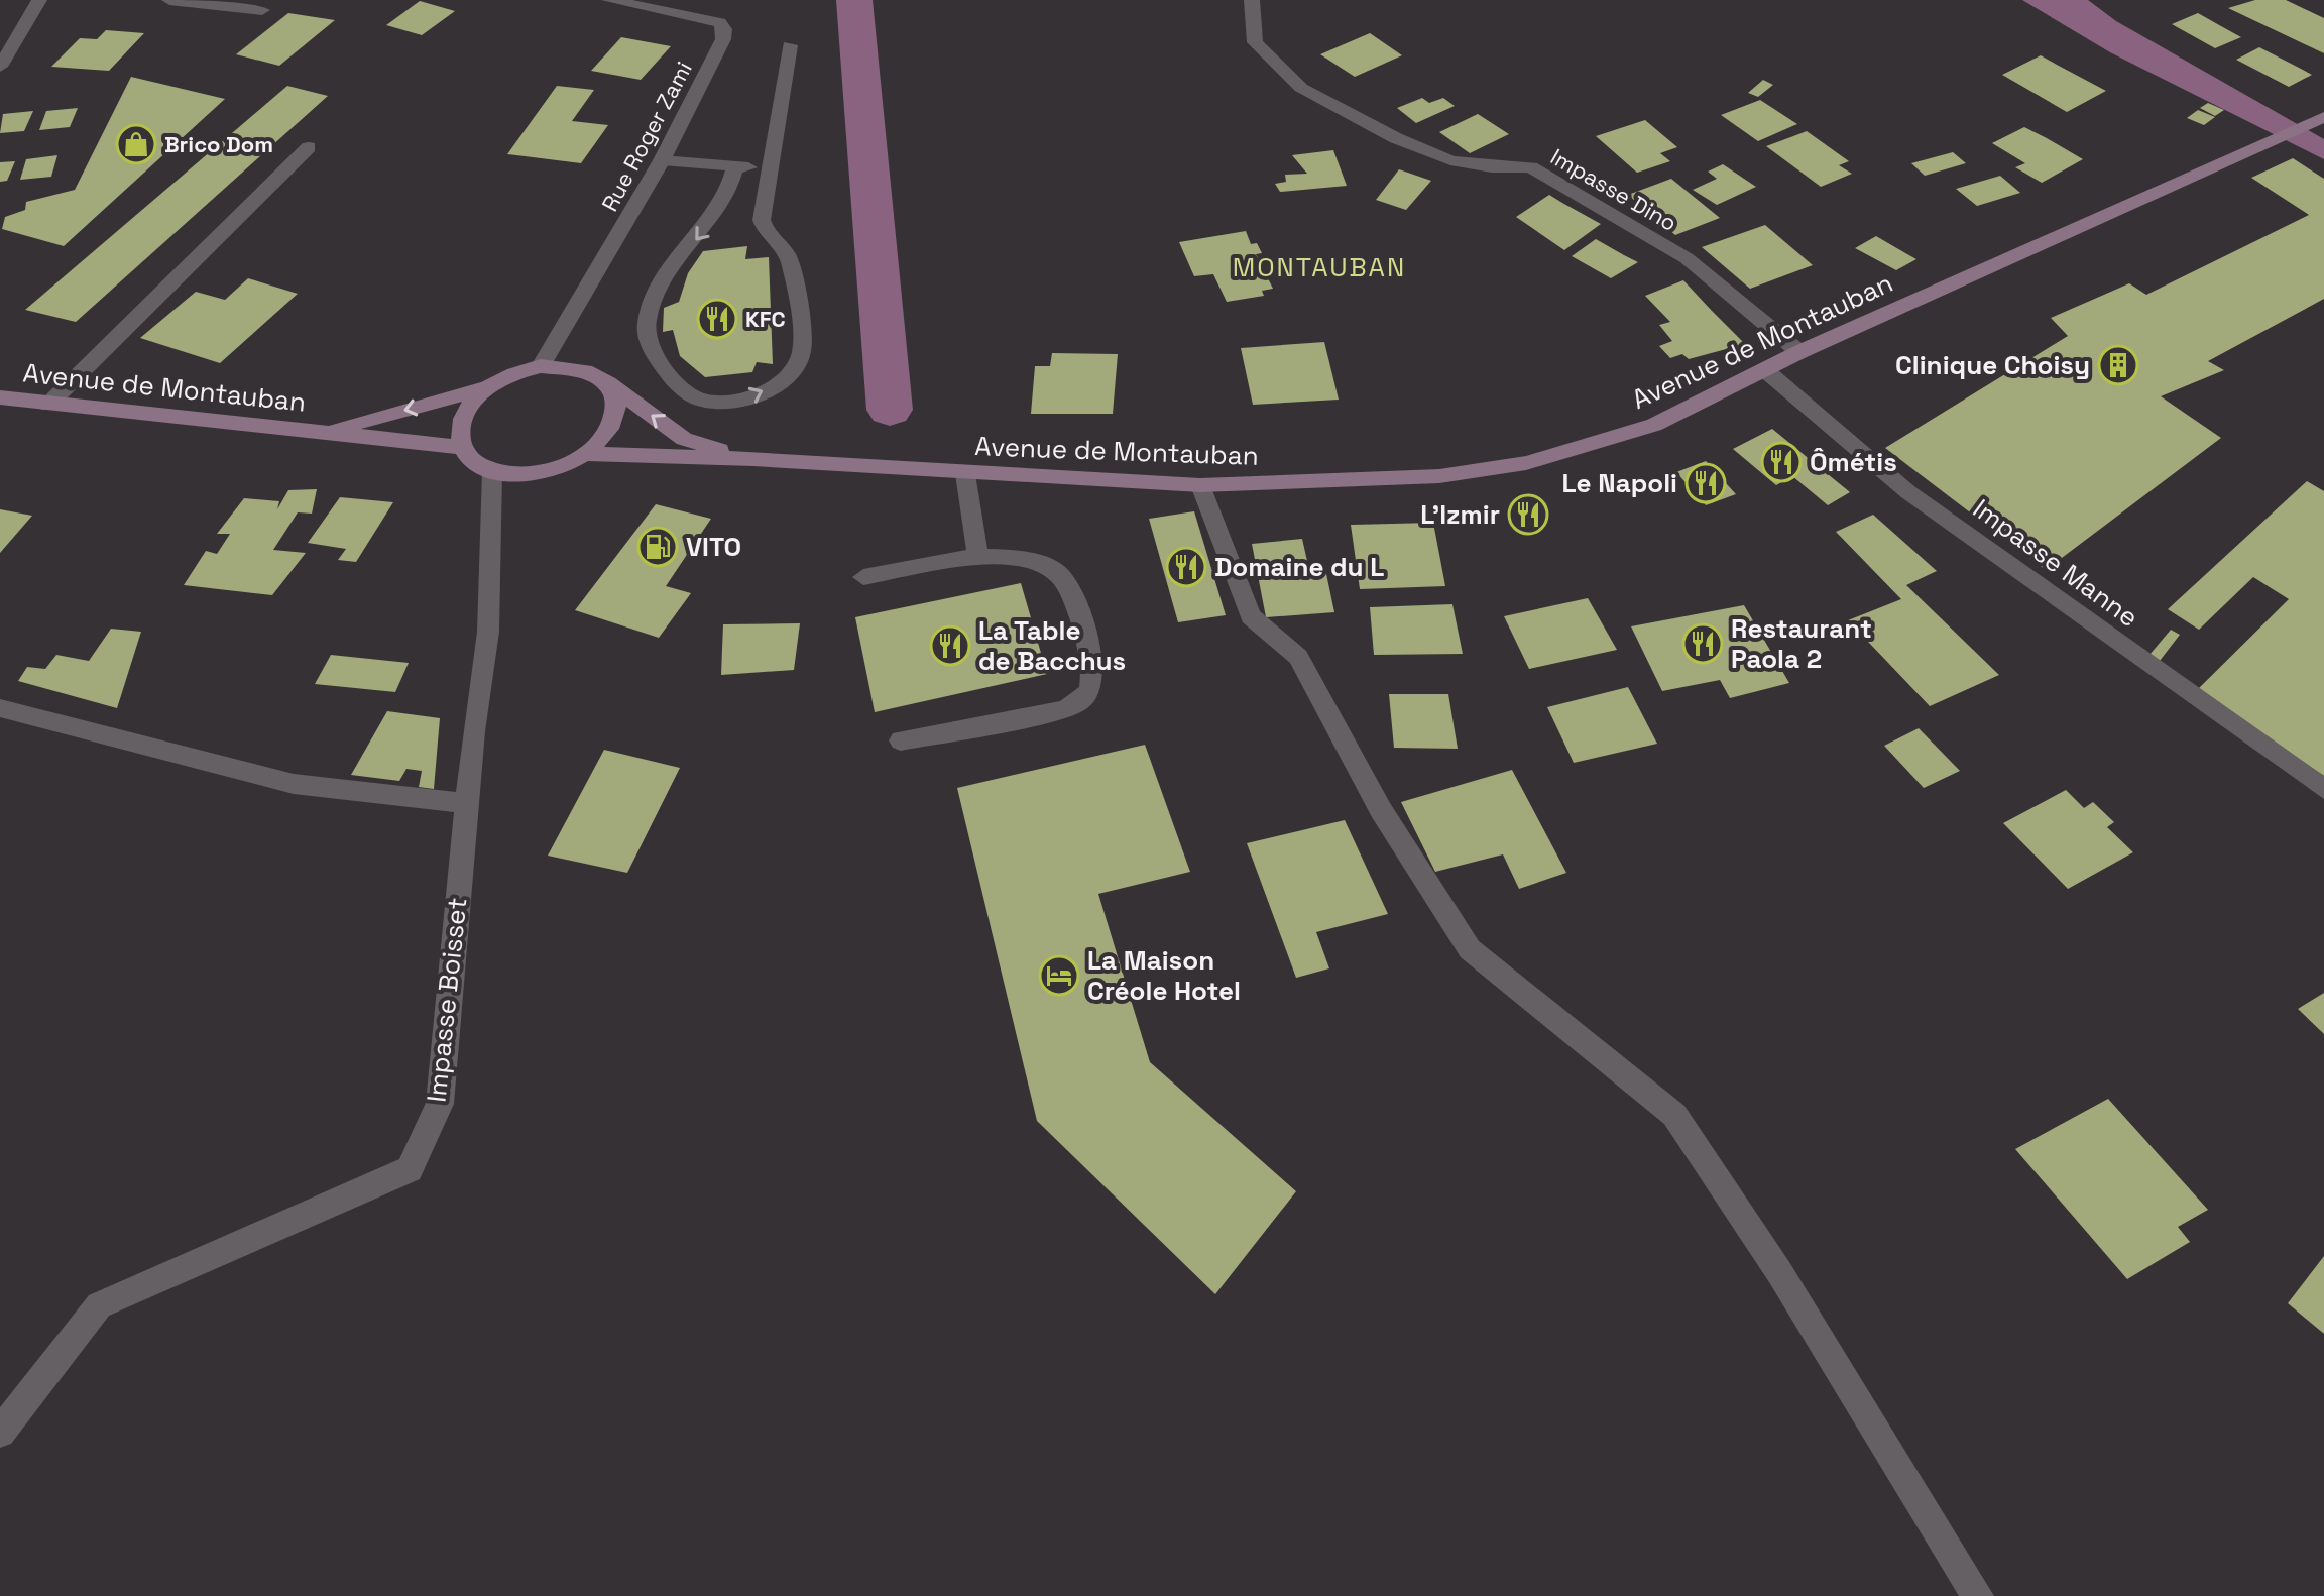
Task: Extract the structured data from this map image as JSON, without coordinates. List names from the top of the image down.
{
  "streets": {
    "main road": ["Avenue de Montauban"],
    "street": [
      "Rue Roger Zami",
      "Impasse Dino",
      "Impasse Manne",
      "Impasse Boisset"
    ]
  },
  "crossings": [
    ["Rue Roger Zami", "Avenue de Montauban"],
    ["Rue Roger Zami", "Impasse Boisset"],
    ["Impasse Dino", "Avenue de Montauban"],
    ["Avenue de Montauban", "Impasse Manne"],
    ["Avenue de Montauban", "Impasse Boisset"]
  ],
  "districts": ["MONTAUBAN"],
  "places": {
    "shop": ["Brico Dom"],
    "restaurant": [
      "KFC",
      "Ômétis",
      "Le Napoli",
      "L'Izmir",
      "Domaine du L",
      "Restaurant Paola 2",
      "La Table de Bacchus"
    ],
    "building": ["Clinique Choisy"],
    "fuel station": ["VITO"],
    "hotel": ["La Maison Créole Hotel"]
  }
}
